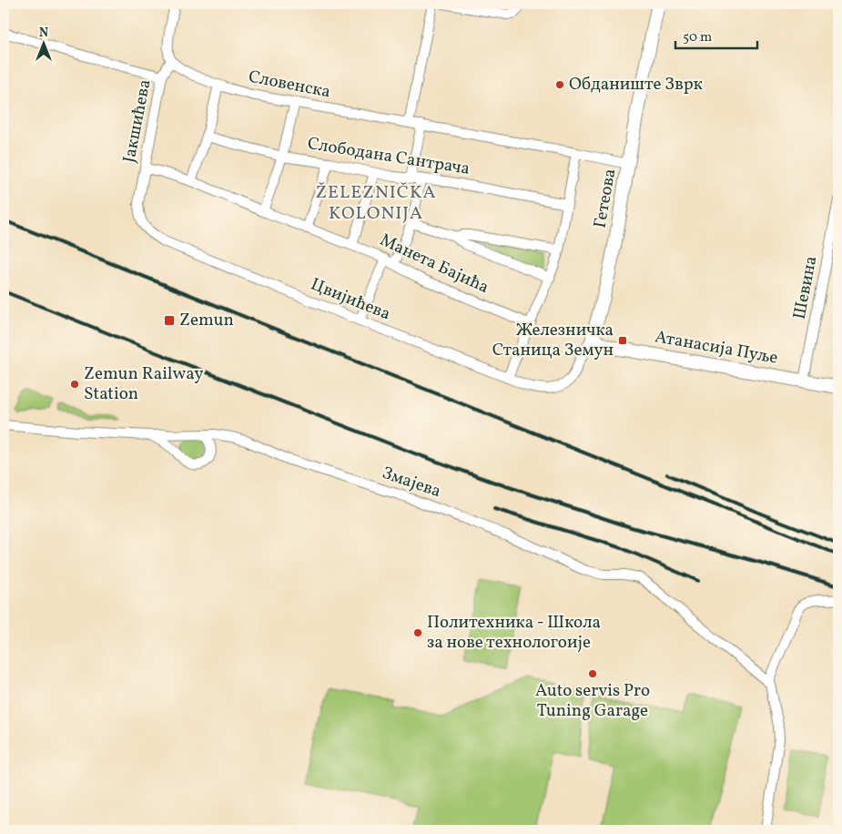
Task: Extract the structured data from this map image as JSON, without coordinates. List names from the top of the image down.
{
  "streets": {
    "street": [
      "Словенска",
      "Јакшићева",
      "Слободана Сантрача",
      "Гетеова",
      "Манета Бајића",
      "Шевина",
      "Цвијићева",
      "Атанасија Пуље",
      "Змајева"
    ]
  },
  "crossings": [
    ["Словенска", "Јакшићева"],
    ["Словенска", "Гетеова"],
    ["Јакшићева", "Манета Бајића"],
    ["Јакшићева", "Цвијићева"],
    ["Гетеова", "Цвијићева"],
    ["Гетеова", "Атанасија Пуље"],
    ["Шевина", "Атанасија Пуље"]
  ],
  "districts": ["ŽELEZNIČKA KOLONIJA"],
  "places": {
    "other": [
      "Обданиште Зврк",
      "Zemun Railway Station",
      "Политехника - Школа за нове технологоије",
      "Auto servis Pro Tuning Garage"
    ],
    "transit": ["Zemun", "Железничка Станица Земун"]
  },
  "scale_bar": "50 m",
  "north": "top"
}
